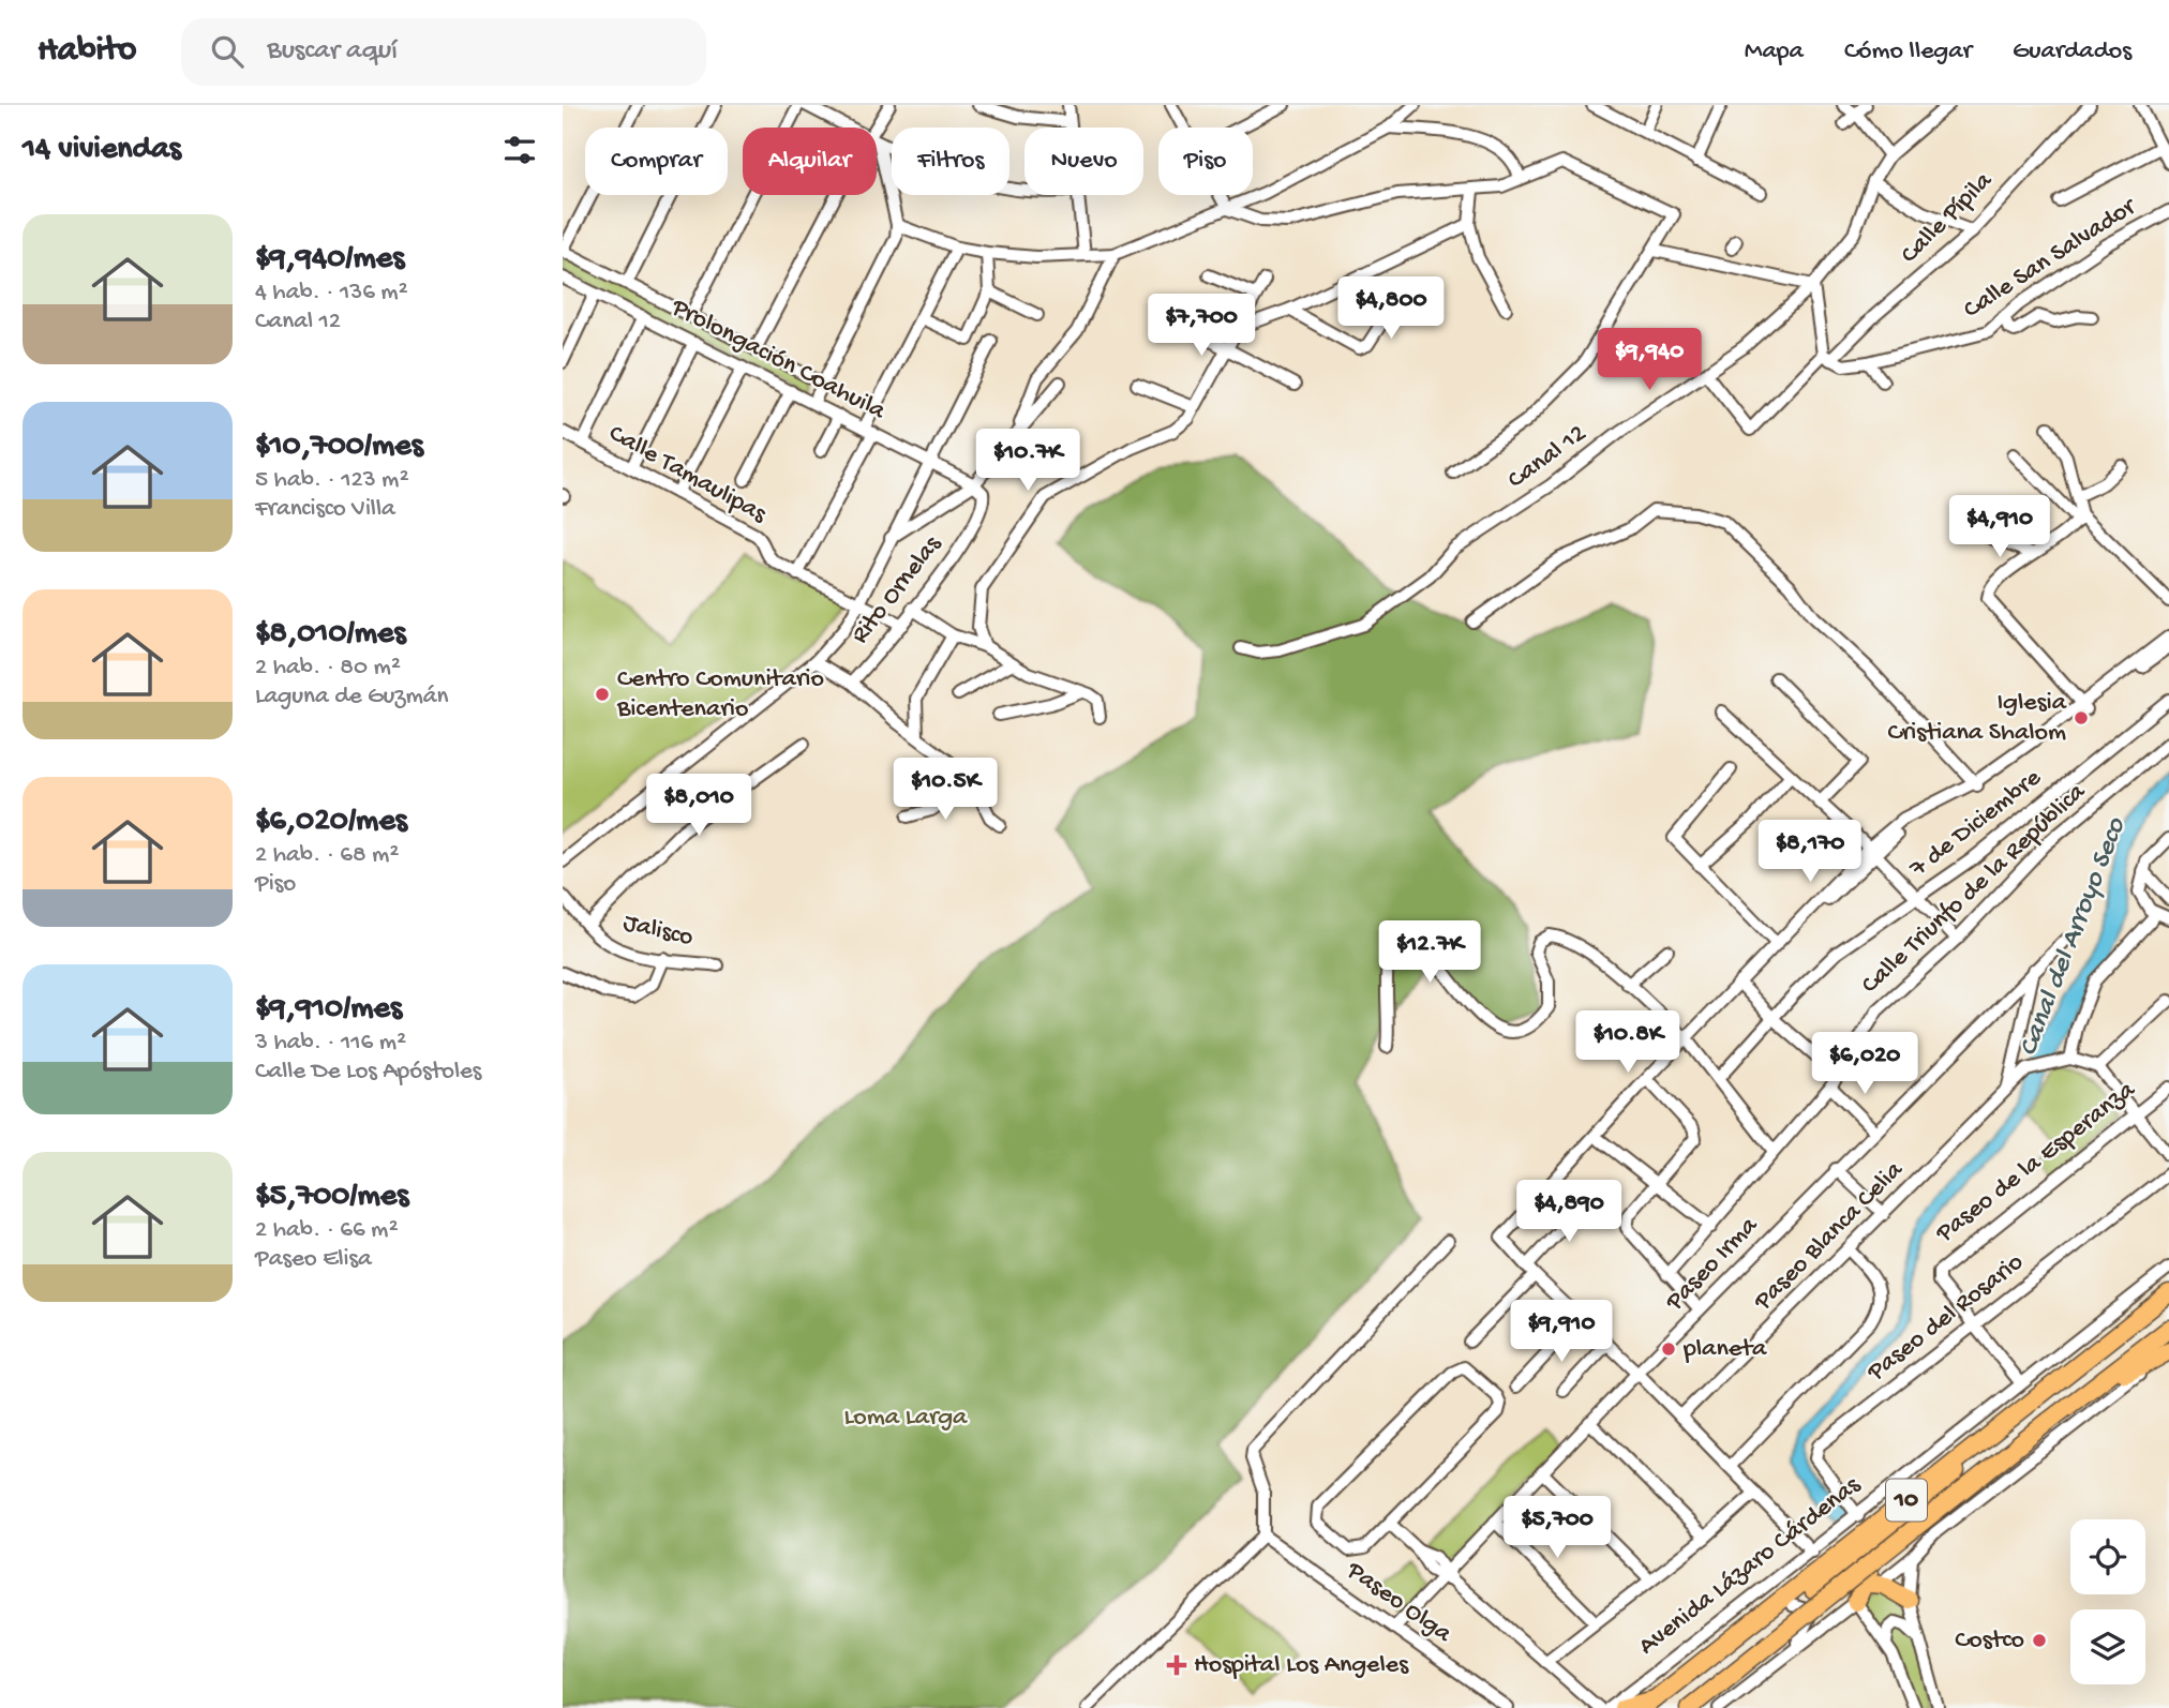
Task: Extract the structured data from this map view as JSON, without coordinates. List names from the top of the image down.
{
  "streets": {
    "highway": ["10", "Avenida Lázaro Cárdenas"],
    "street": [
      "Calle Pípila",
      "Calle San Salvador",
      "Prolongación Coahuila",
      "Canal 12",
      "Calle Tamaulipas",
      "Rito Ornelas",
      "7 de Diciembre",
      "Calle Triunfo de la República",
      "Jalisco",
      "Paseo de la Esperanza",
      "Paseo Blanca Celia",
      "Paseo Irma",
      "Paseo del Rosario",
      "Paseo Olga"
    ]
  },
  "crossings": [
    ["Calle Pípila", "Calle San Salvador"],
    ["Calle Pípila", "Canal 12"],
    ["Prolongación Coahuila", "Rito Ornelas"],
    ["Calle Tamaulipas", "Rito Ornelas"],
    ["Paseo de la Esperanza", "Paseo del Rosario"],
    ["Paseo de la Esperanza", "Avenida Lázaro Cárdenas"],
    ["Paseo Irma", "Paseo Olga"],
    ["Paseo del Rosario", "Avenida Lázaro Cárdenas"]
  ],
  "water": ["Canal del Arroyo Seco"],
  "parks": ["Loma Larga"],
  "places": {
    "other": [
      "Centro Comunitario Bicentenario",
      "Iglesia Cristiana Shalom",
      "planeta",
      "Costco"
    ],
    "health": ["Hospital Los Angeles"]
  },
  "page": {
    "header": "Habito",
    "search": "Buscar aquí",
    "nav": ["Mapa", "Cómo llegar", "Guardados"],
    "heading": "14 viviendas",
    "chip": [
      "Comprar",
      "Alquilar",
      "Filtros",
      "Nuevo",
      "Piso"
    ],
    "list": [
      {
        "name": "$9,940/mes",
        "note": "4 hab. · 136 m² · Canal 12"
      },
      {
        "name": "$10,700/mes",
        "note": "5 hab. · 123 m² · Francisco Villa"
      },
      {
        "name": "$8,010/mes",
        "note": "2 hab. · 80 m² · Laguna de Guzmán"
      },
      {
        "name": "$6,020/mes",
        "note": "2 hab. · 68 m² · Piso"
      },
      {
        "name": "$9,910/mes",
        "note": "3 hab. · 116 m² · Calle De Los Apóstoles"
      },
      {
        "name": "$5,700/mes",
        "note": "2 hab. · 66 m² · Paseo Elisa"
      }
    ],
    "price": [
      "$4,800",
      "$7,700",
      "$9,940",
      "$10.7K",
      "$4,910",
      "$10.5K",
      "$8,010",
      "$8,170",
      "$12.7K",
      "$10.8K",
      "$6,020",
      "$4,890",
      "$9,910",
      "$5,700"
    ]
  }
}
